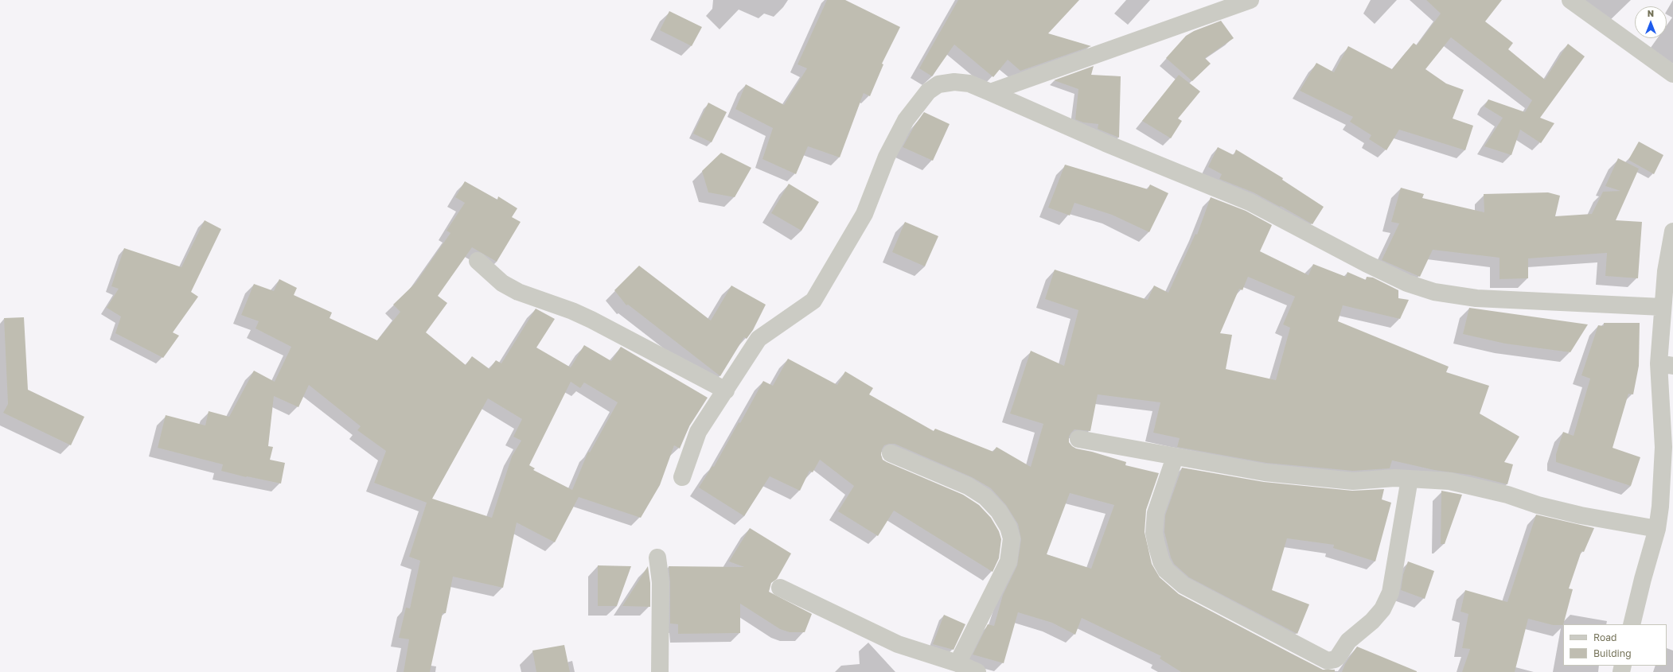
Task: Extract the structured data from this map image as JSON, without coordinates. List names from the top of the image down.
{
  "legend": ["Road", "Building"],
  "north": "top"
}
